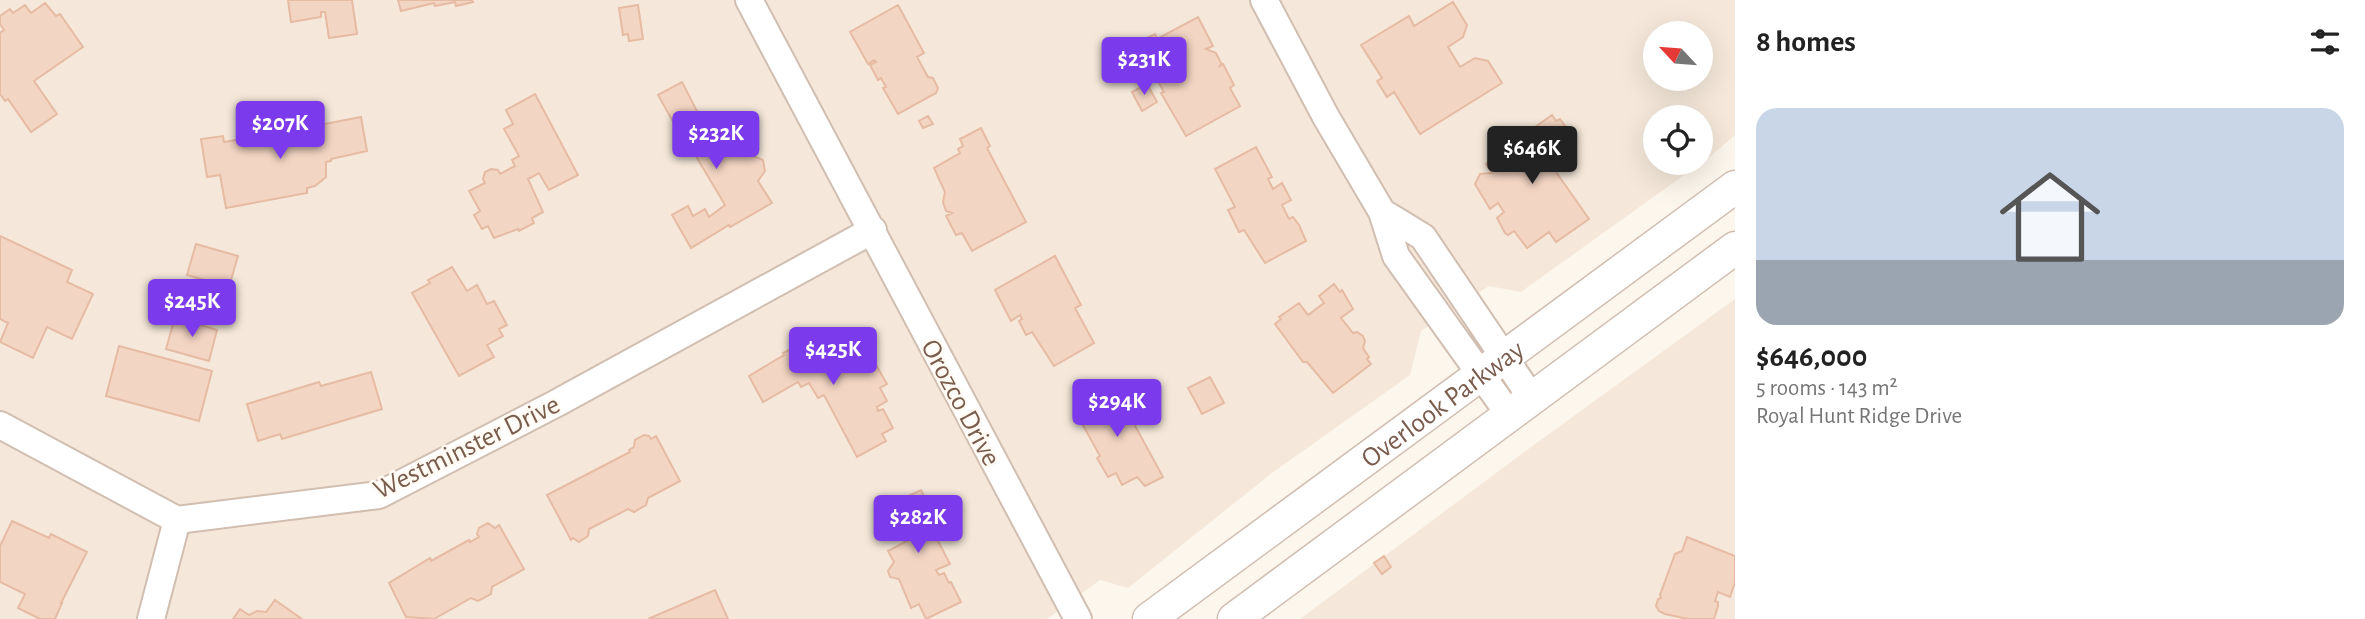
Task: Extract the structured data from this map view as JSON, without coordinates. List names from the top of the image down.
{
  "streets": {
    "street": ["Orozco Drive", "Overlook Parkway", "Westminster Drive"]
  },
  "crossings": [
    ["Orozco Drive", "Westminster Drive"]
  ],
  "north": "top left",
  "page": {
    "heading": "8 homes",
    "price": [
      "$231K",
      "$207K",
      "$232K",
      "$646K",
      "$245K",
      "$425K",
      "$294K",
      "$282K"
    ],
    "list": [
      {
        "name": "$646,000",
        "note": "5 rooms · 143 m² · Royal Hunt Ridge Drive"
      }
    ]
  }
}
